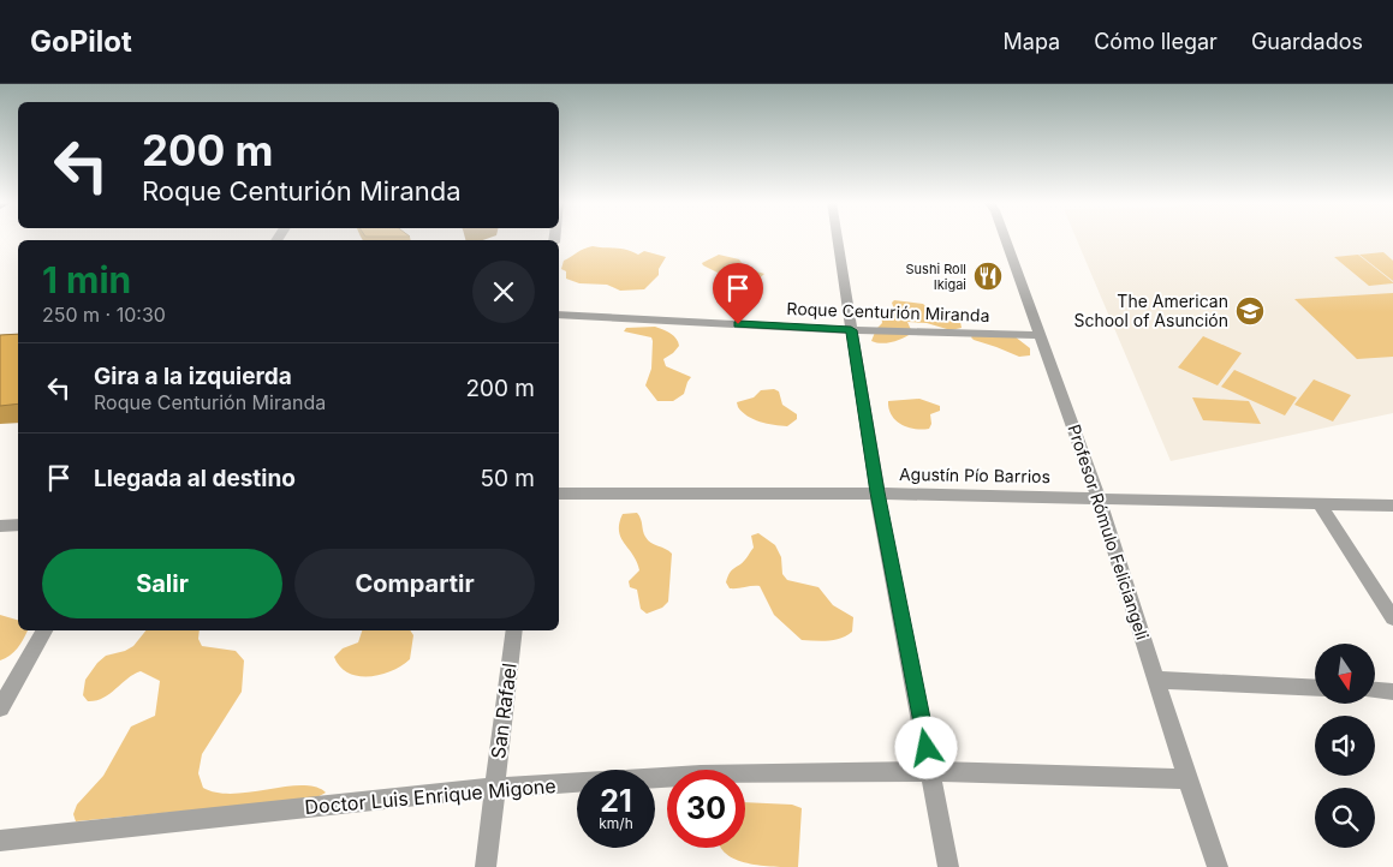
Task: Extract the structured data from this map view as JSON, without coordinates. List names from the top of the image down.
{
  "streets": {
    "street": [
      "Roque Centurión Miranda",
      "Agustín Pío Barrios",
      "Profesor Rómulo Feliciangeli",
      "San Rafael",
      "Doctor Luis Enrique Migone"
    ]
  },
  "crossings": [
    ["Roque Centurión Miranda", "Profesor Rómulo Feliciangeli"],
    ["Agustín Pío Barrios", "Profesor Rómulo Feliciangeli"],
    ["Profesor Rómulo Feliciangeli", "Doctor Luis Enrique Migone"],
    ["San Rafael", "Doctor Luis Enrique Migone"]
  ],
  "places": {
    "restaurant": ["Sushi Roll Ikigai"],
    "school or university": ["The American School of Asunción"]
  },
  "north": "bottom",
  "page": {
    "header": "GoPilot",
    "nav": ["Mapa", "Cómo llegar", "Guardados"],
    "turn": ["200 m", "Roque Centurión Miranda"],
    "heading": ["1 min", "250 m · 10:30"],
    "list": [
      {
        "name": "Gira a la izquierda",
        "note": "Roque Centurión Miranda",
        "value": "200 m"
      },
      {
        "name": "Llegada al destino",
        "value": "50 m"
      }
    ],
    "buttons": ["Salir", "Compartir"],
    "speed": "21 km/h",
    "limit": "30"
  }
}
